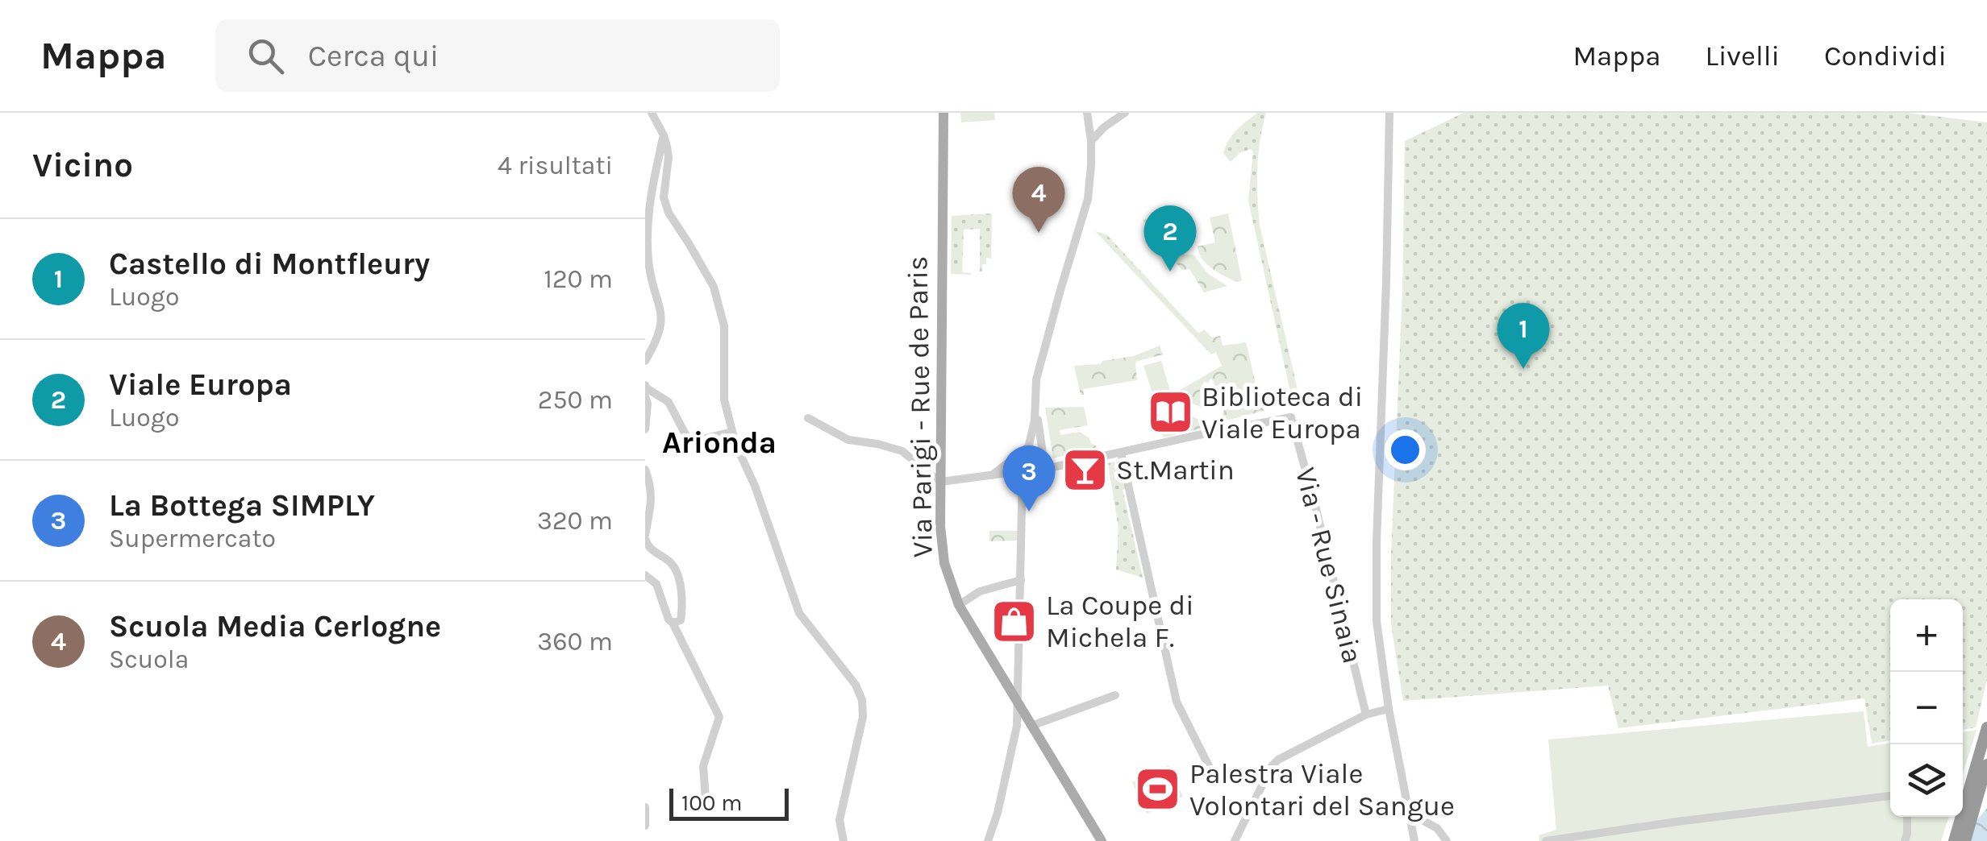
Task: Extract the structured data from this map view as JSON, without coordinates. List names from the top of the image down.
{
  "streets": {
    "main road": ["Via Parigi - Rue de Paris"],
    "street": ["Via - Rue Sinaia"]
  },
  "districts": ["Arionda"],
  "places": {
    "library": ["Biblioteca di Viale Europa"],
    "bar": ["St.Martin"],
    "shop": ["La Coupe di Michela F."],
    "sports": ["Palestra Viale Volontari del Sangue"]
  },
  "scale_bar": "100 m",
  "page": {
    "header": "Mappa",
    "search": "Cerca qui",
    "nav": ["Mappa", "Livelli", "Condividi"],
    "heading": ["Vicino", "4 risultati"],
    "pins": [
      "4",
      "2",
      "1",
      "3"
    ],
    "list": [
      {
        "mark": "1",
        "name": "Castello di Montfleury",
        "note": "Luogo",
        "value": "120 m"
      },
      {
        "mark": "2",
        "name": "Viale Europa",
        "note": "Luogo",
        "value": "250 m"
      },
      {
        "mark": "3",
        "name": "La Bottega SIMPLY",
        "note": "Supermercato",
        "value": "320 m"
      },
      {
        "mark": "4",
        "name": "Scuola Media Cerlogne",
        "note": "Scuola",
        "value": "360 m"
      }
    ],
    "map_buttons": ["+", "−"],
    "scale": "100 m"
  }
}
